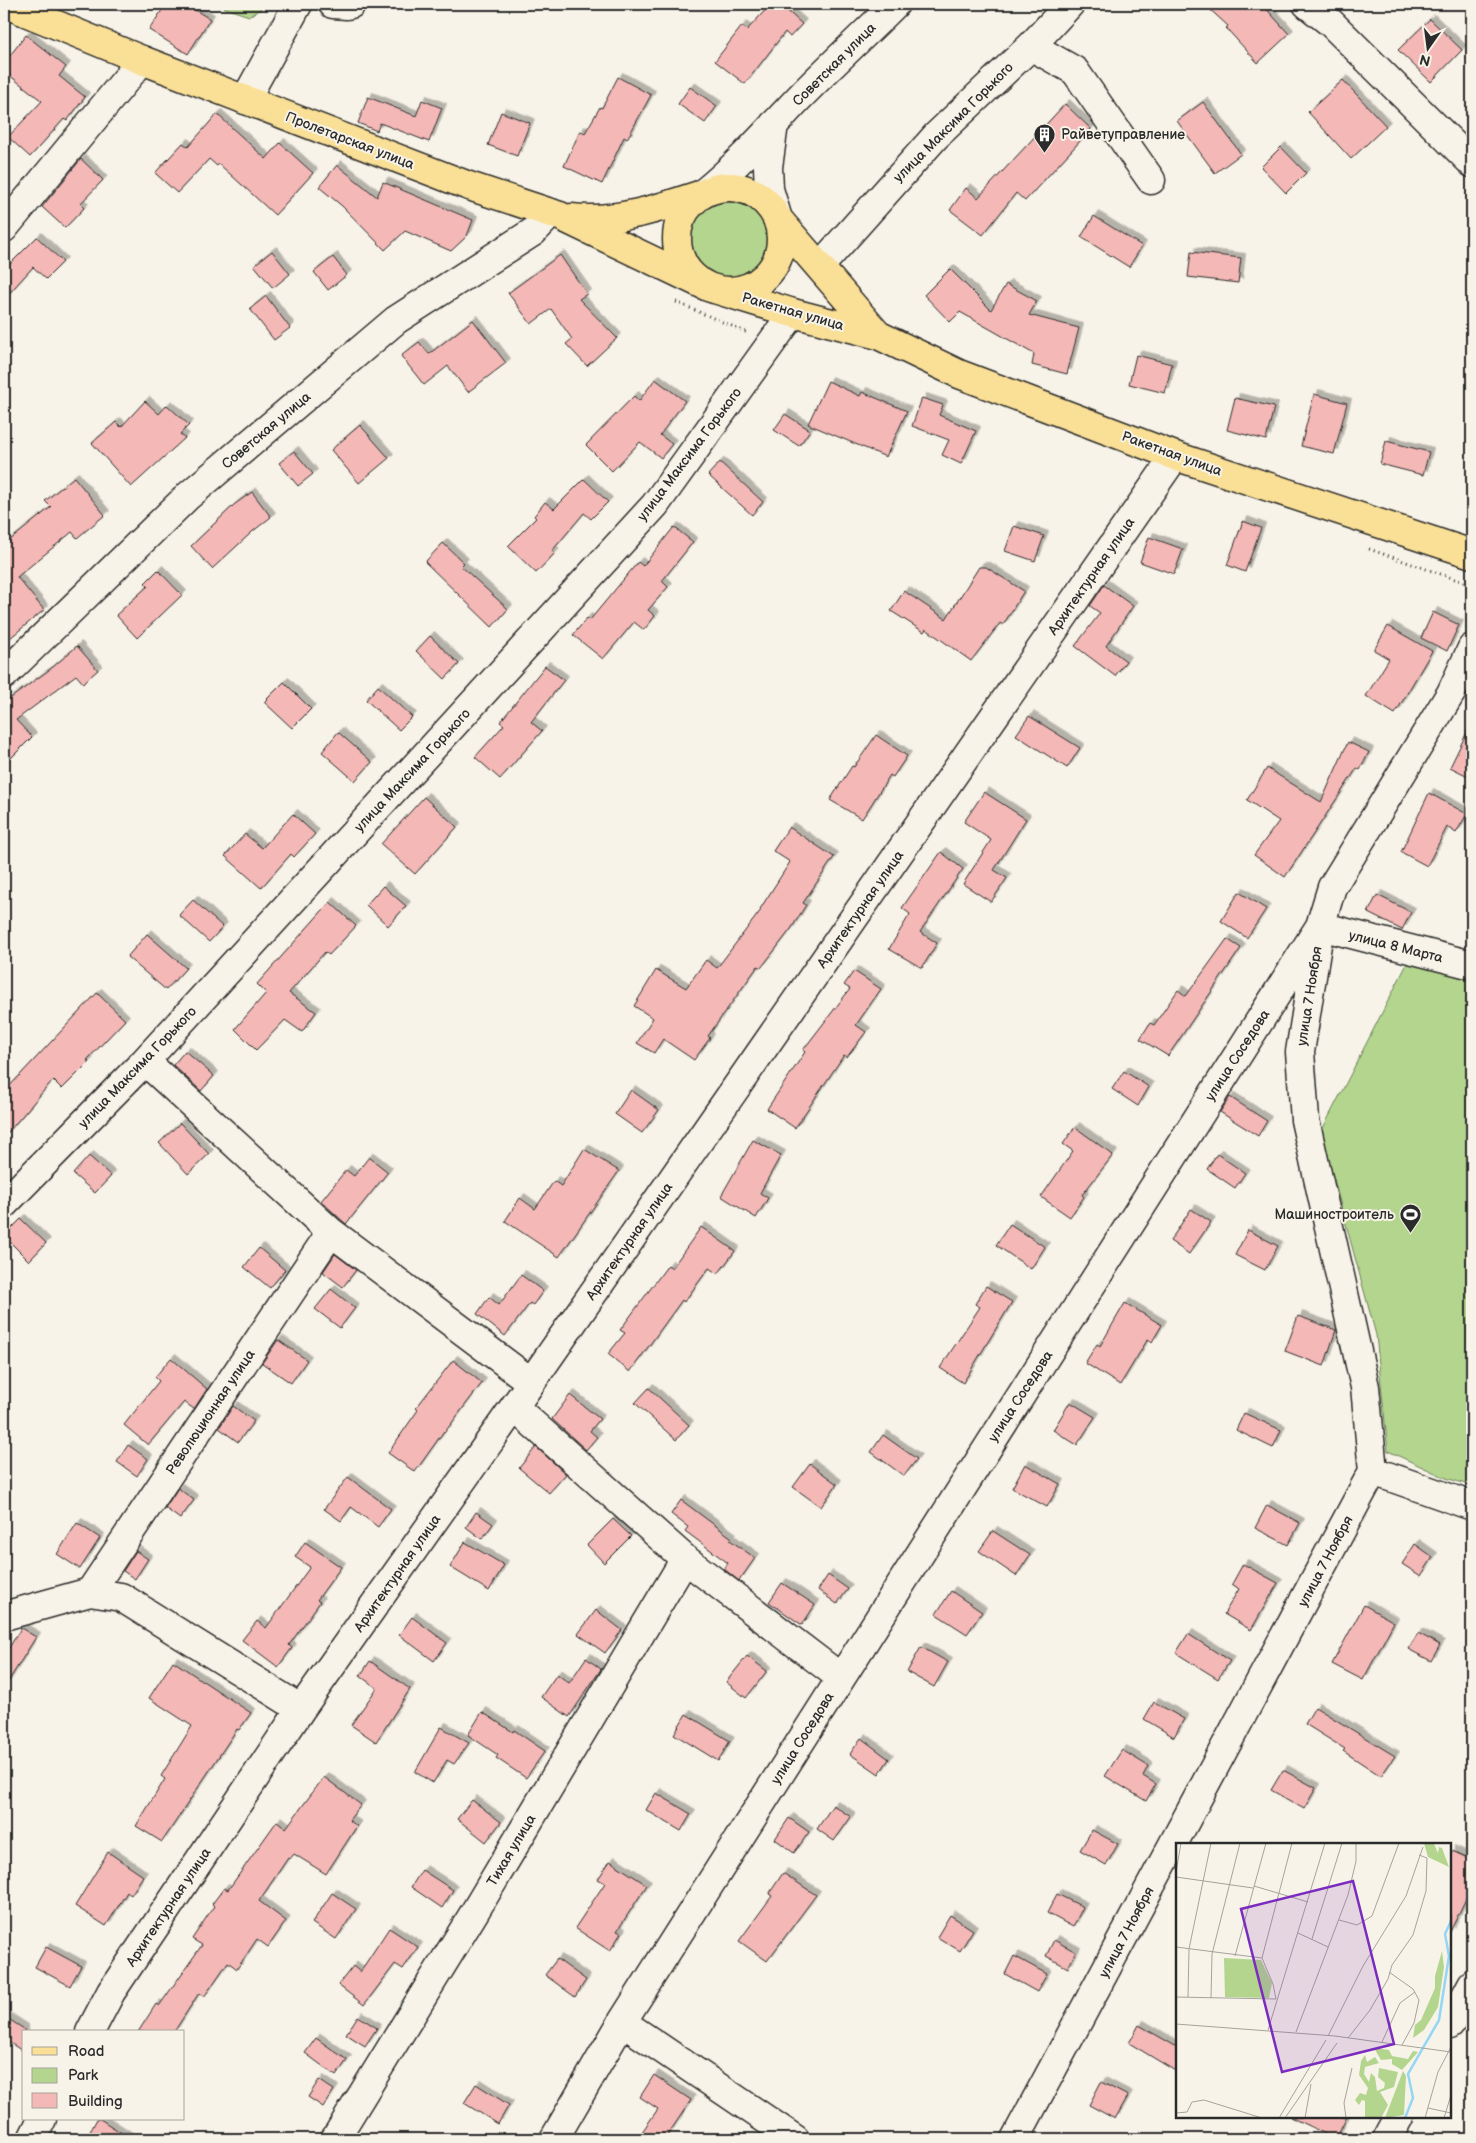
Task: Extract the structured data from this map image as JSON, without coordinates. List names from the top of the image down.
{
  "streets": {
    "main road": ["Пролетарская улица", "Ракетная улица"],
    "street": [
      "Советская улица",
      "улица Максима Горького",
      "Архитектурная улица",
      "улица 8 Марта",
      "улица 7 Ноября",
      "улица Соседова",
      "Революционная улица",
      "Тихая улица"
    ]
  },
  "crossings": [
    ["Советская улица", "Пролетарская улица"],
    ["Советская улица", "Ракетная улица"],
    ["улица Максима Горького", "Ракетная улица"],
    ["Пролетарская улица", "Ракетная улица"],
    ["Ракетная улица", "Архитектурная улица"],
    ["улица 8 Марта", "улица 7 Ноября"],
    ["улица 8 Марта", "улица Соседова"],
    ["улица 7 Ноября", "улица Соседова"]
  ],
  "places": {
    "building": ["Райветуправление"],
    "sports": ["Машиностроитель"]
  },
  "legend": ["Road", "Park", "Building"],
  "north": "bottom"
}
